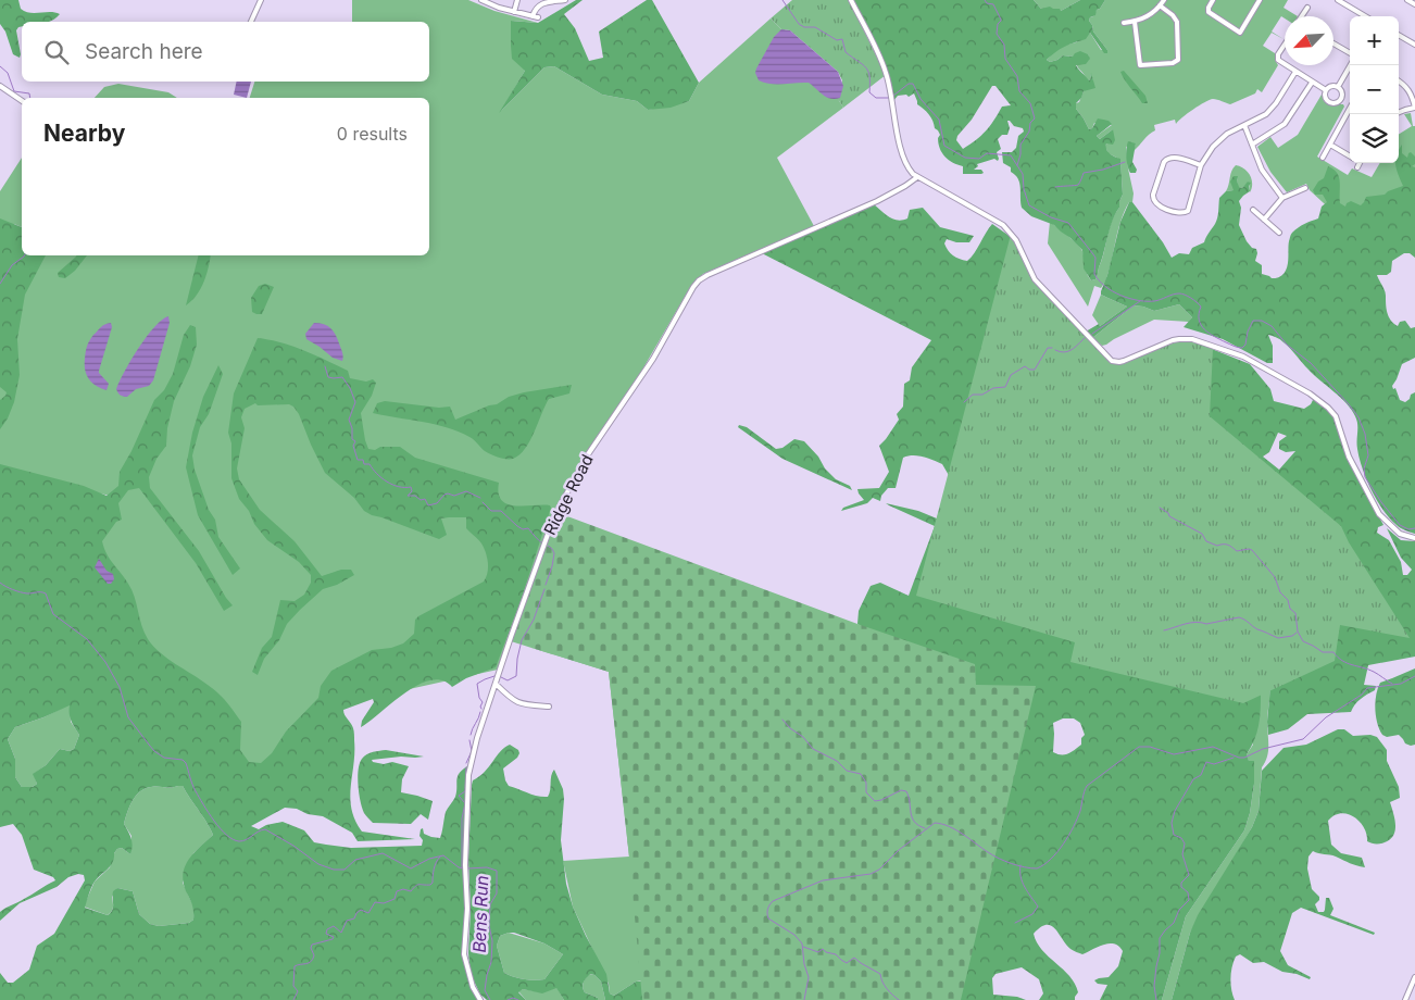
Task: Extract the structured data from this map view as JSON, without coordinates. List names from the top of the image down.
{
  "streets": {
    "street": ["Ridge Road"]
  },
  "water": ["Bens Run"],
  "north": "bottom left",
  "page": {
    "map_buttons": ["+", "−"],
    "search": "Search here",
    "heading": ["Nearby", "0 results"]
  }
}
